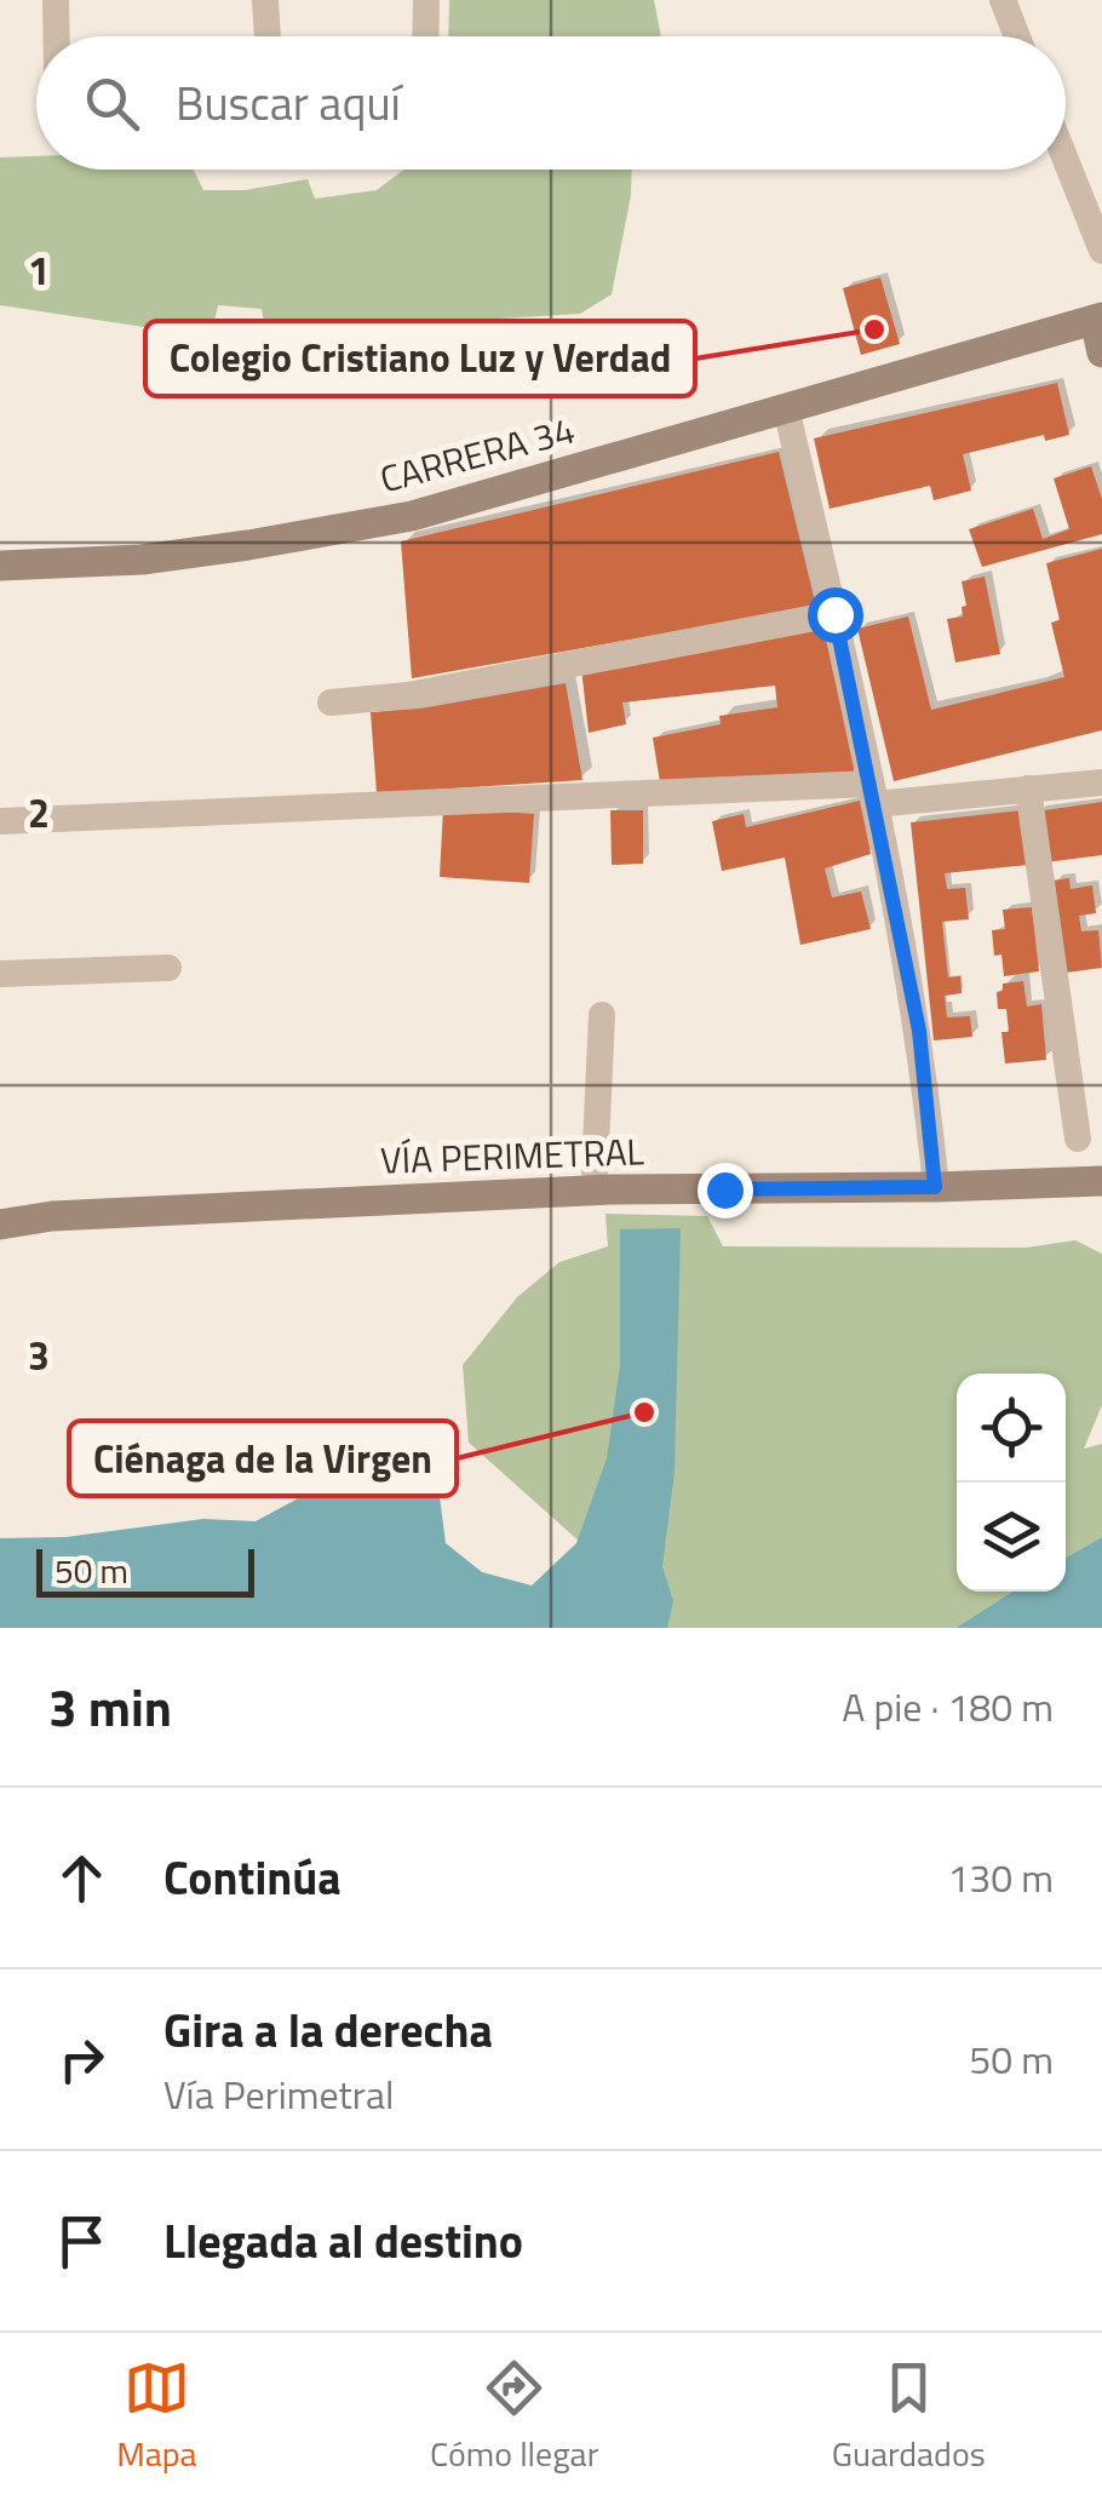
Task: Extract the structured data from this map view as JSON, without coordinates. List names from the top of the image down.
{
  "streets": {
    "street": ["CARRERA 34", "VÍA PERIMETRAL"]
  },
  "places": ["Colegio Cristiano Luz y Verdad", "Ciénaga de la Virgen"],
  "scale_bar": "50 m",
  "page": {
    "search": "Buscar aquí",
    "scale": "50 m",
    "heading": ["3 min", "A pie · 180 m"],
    "list": [
      ["Continúa", "130 m"],
      ["Gira a la derecha", "Vía Perimetral", "50 m"],
      "Llegada al destino"
    ],
    "nav": ["Mapa", "Cómo llegar", "Guardados"]
  },
  "grid": {
    "rows": ["1", "2", "3"]
  }
}
